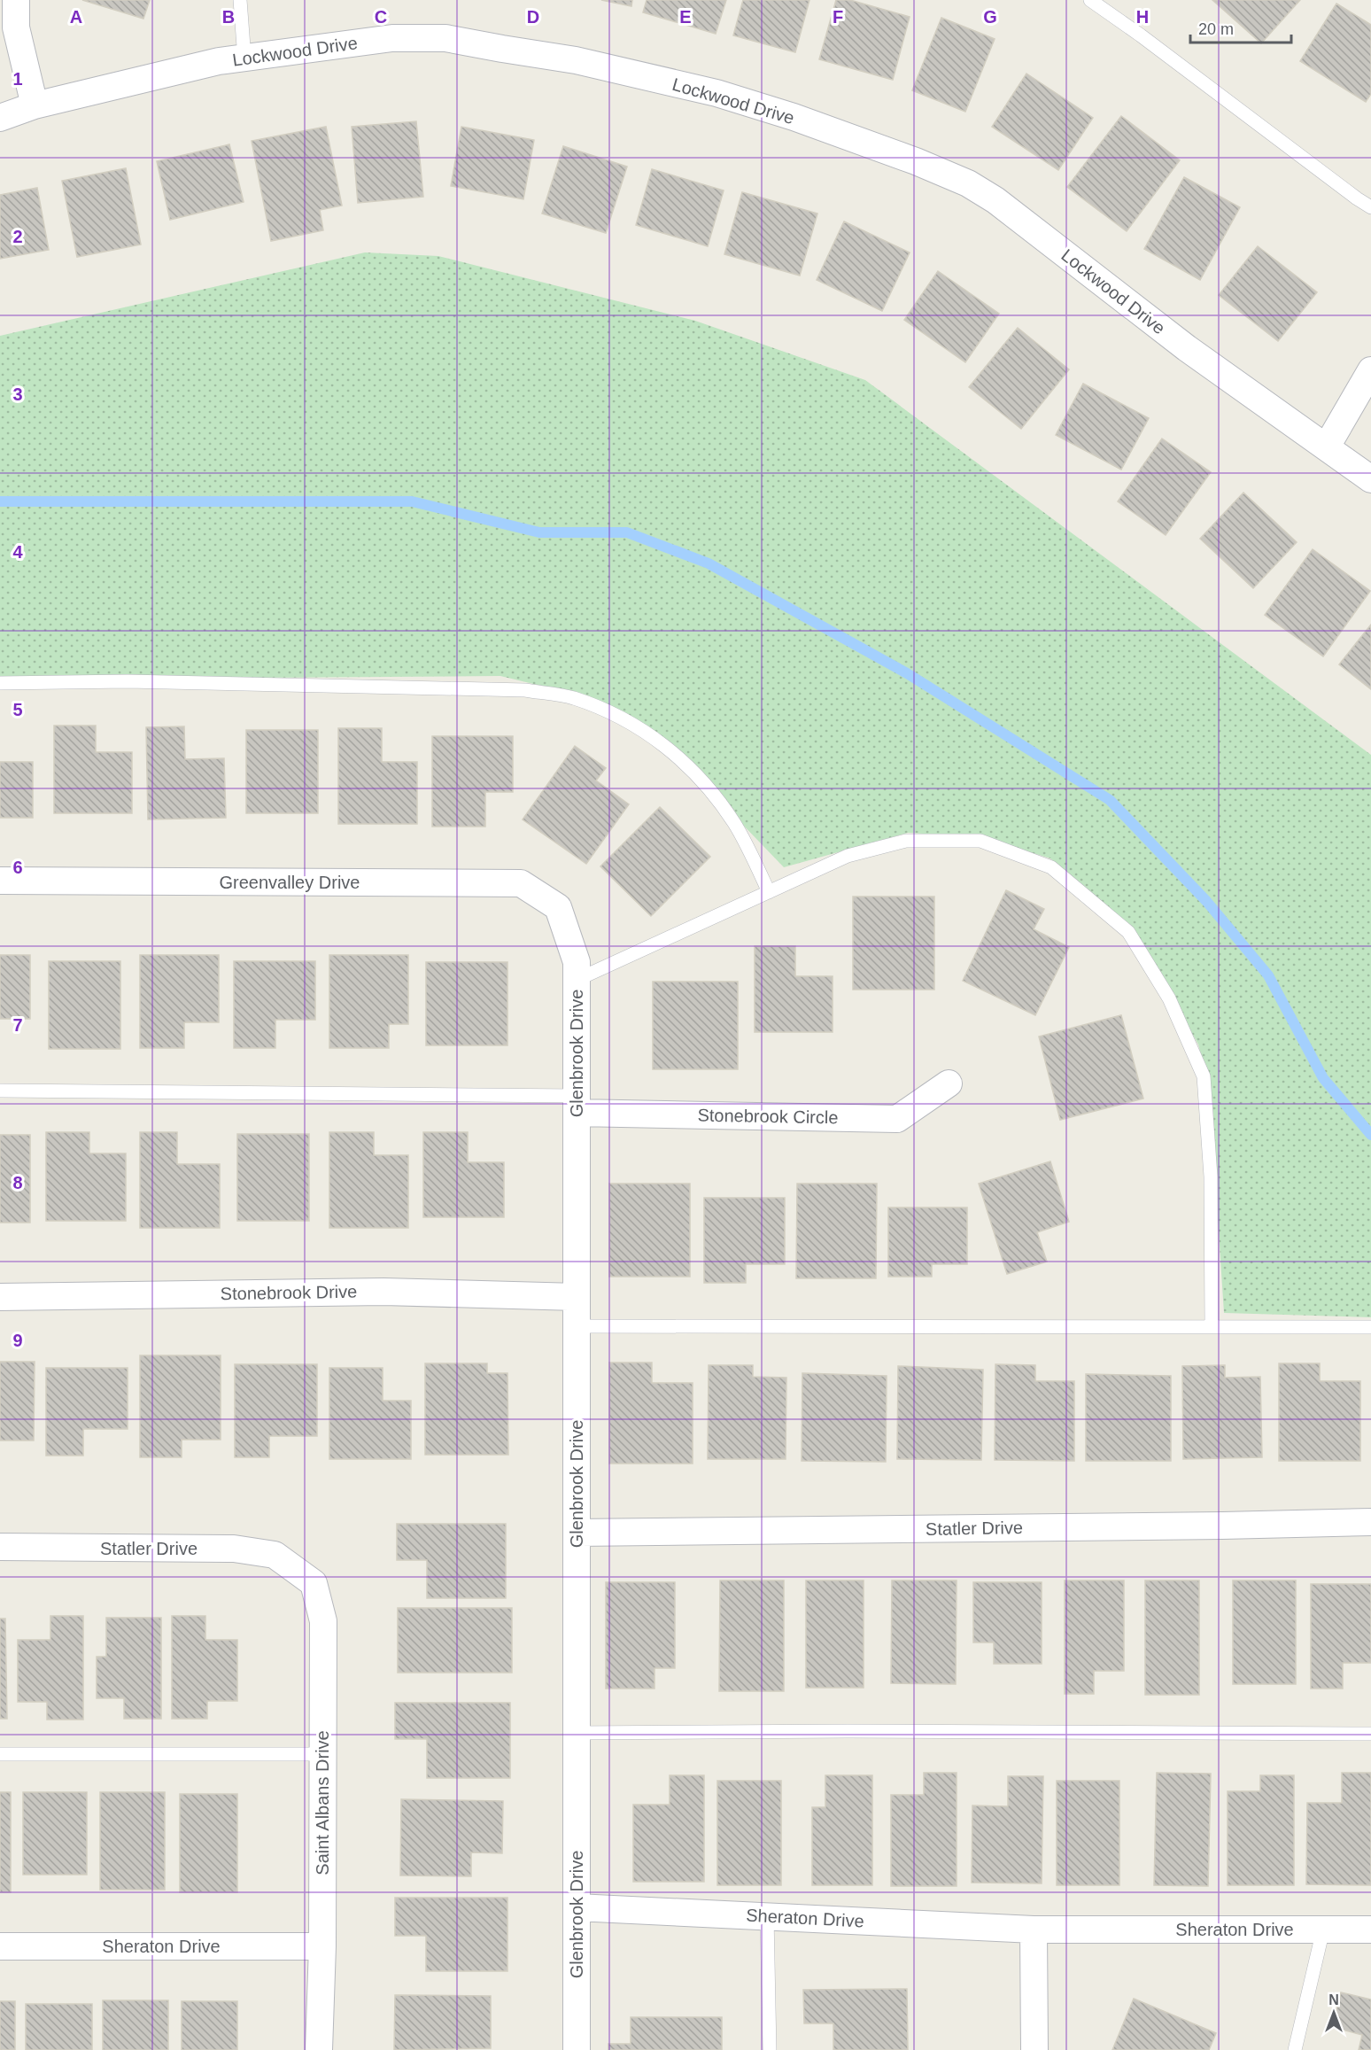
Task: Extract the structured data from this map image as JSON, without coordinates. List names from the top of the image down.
{
  "streets": {
    "street": [
      "Lockwood Drive",
      "Greenvalley Drive",
      "Glenbrook Drive",
      "Stonebrook Circle",
      "Stonebrook Drive",
      "Statler Drive",
      "Saint Albans Drive",
      "Sheraton Drive"
    ]
  },
  "crossings": [
    ["Greenvalley Drive", "Glenbrook Drive"],
    ["Glenbrook Drive", "Stonebrook Circle"],
    ["Glenbrook Drive", "Stonebrook Drive"],
    ["Glenbrook Drive", "Statler Drive"],
    ["Glenbrook Drive", "Sheraton Drive"],
    ["Statler Drive", "Saint Albans Drive"],
    ["Saint Albans Drive", "Sheraton Drive"]
  ],
  "scale_bar": "20 m",
  "north": "top",
  "grid": {
    "columns": [
      "A",
      "B",
      "C",
      "D",
      "E",
      "F",
      "G",
      "H"
    ],
    "rows": [
      "1",
      "2",
      "3",
      "4",
      "5",
      "6",
      "7",
      "8",
      "9"
    ]
  }
}
